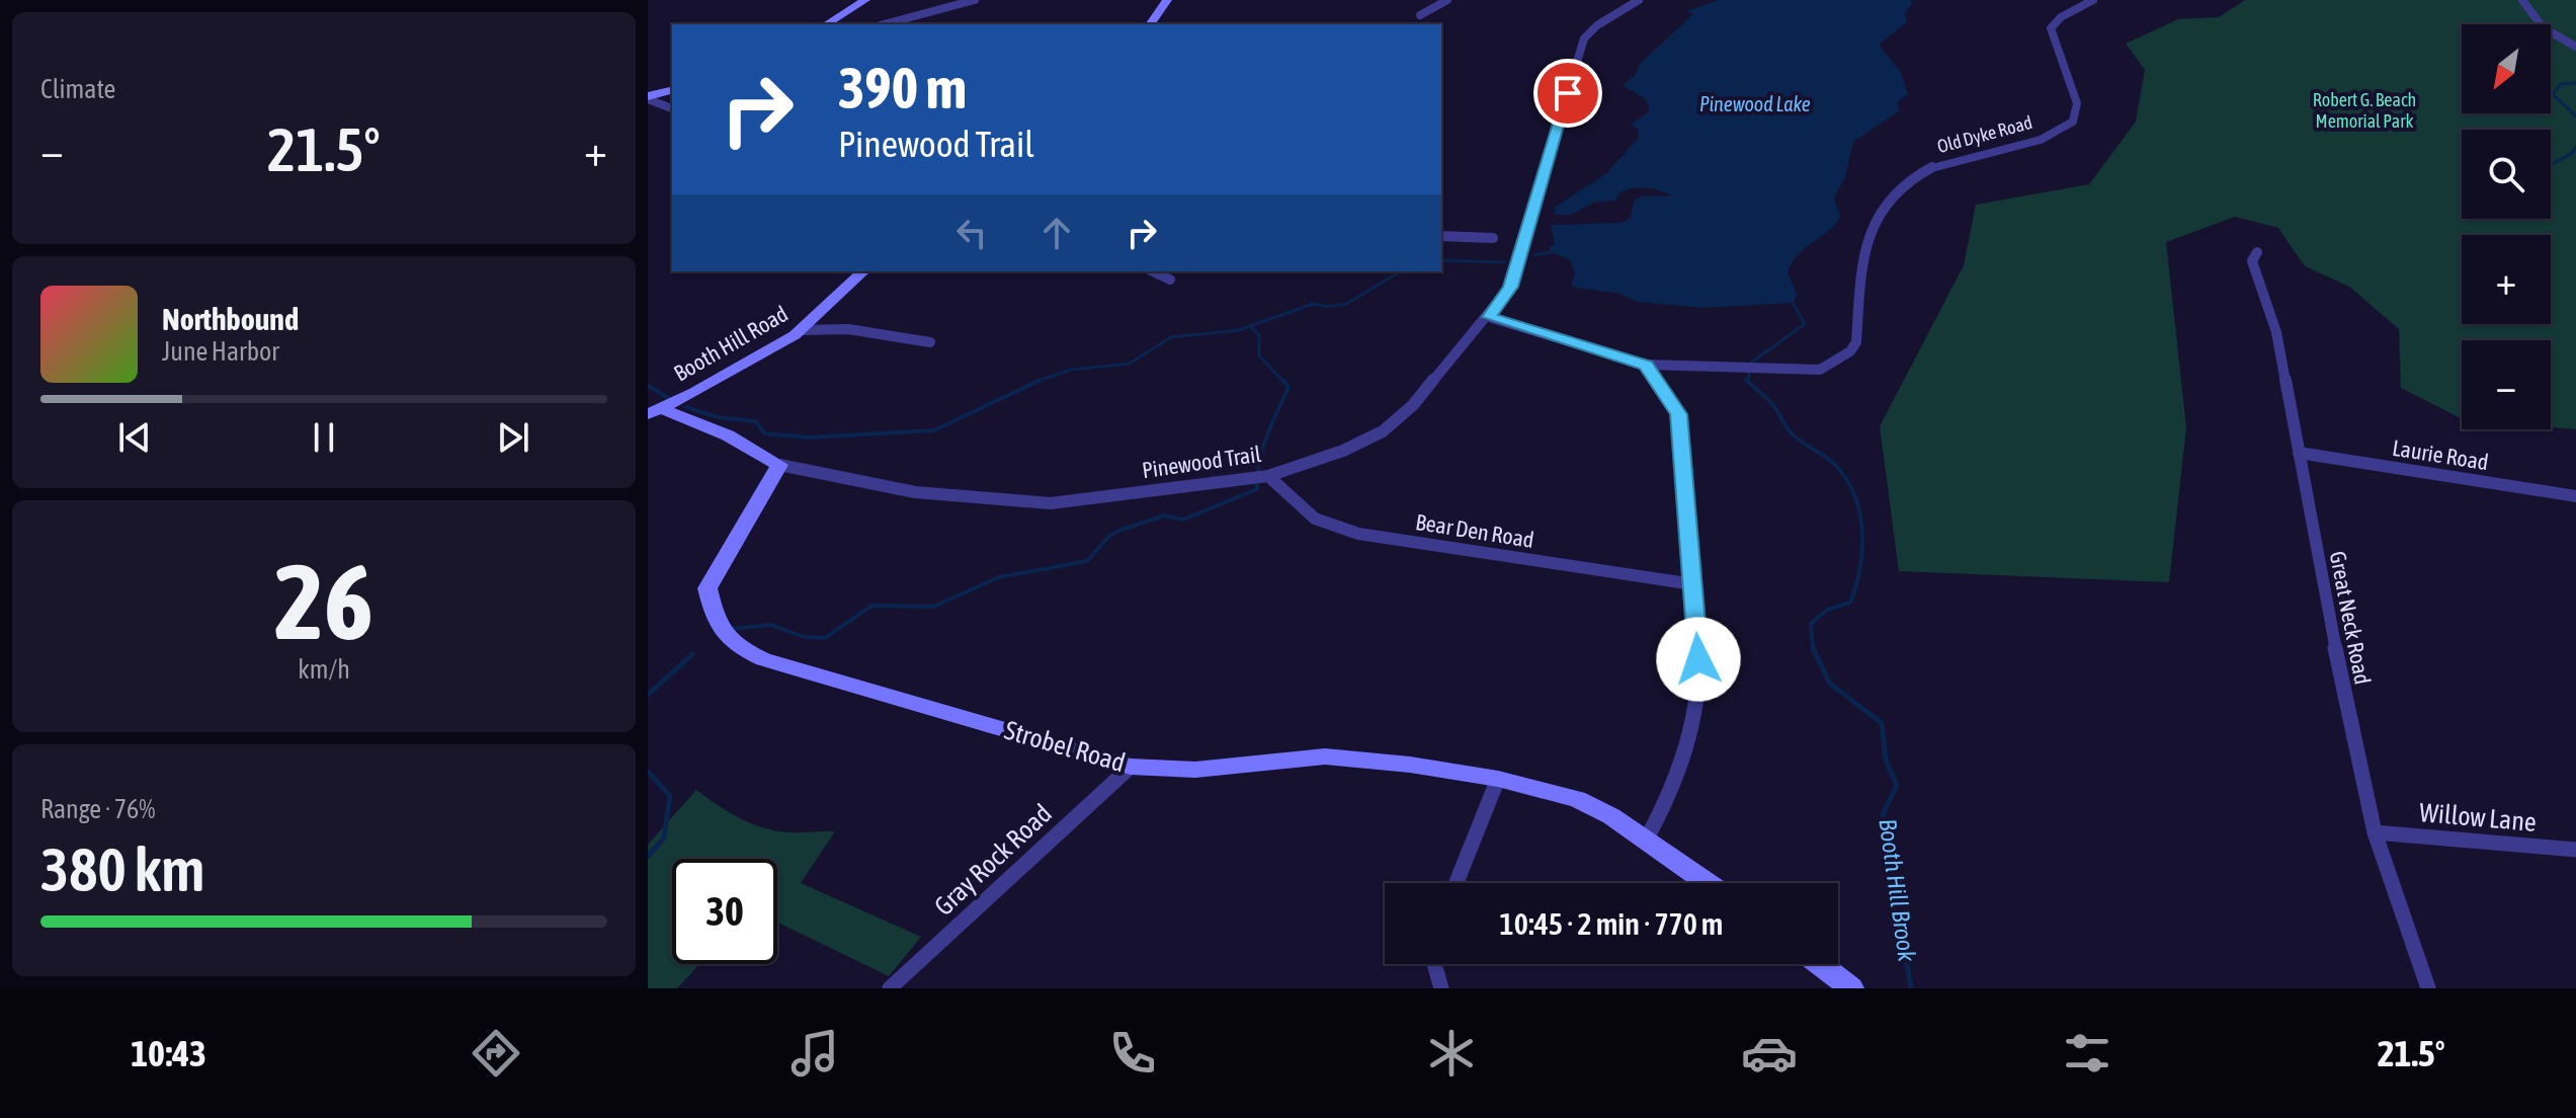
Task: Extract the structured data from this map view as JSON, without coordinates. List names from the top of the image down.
{
  "streets": {
    "street": [
      "Old Dyke Road",
      "Booth Hill Road",
      "Laurie Road",
      "Pinewood Trail",
      "Bear Den Road",
      "Great Neck Road",
      "Strobel Road",
      "Willow Lane",
      "Gray Rock Road"
    ]
  },
  "crossings": [
    ["Old Dyke Road", "Pinewood Trail"],
    ["Booth Hill Road", "Pinewood Trail"],
    ["Laurie Road", "Great Neck Road"],
    ["Pinewood Trail", "Bear Den Road"],
    ["Pinewood Trail", "Strobel Road"],
    ["Great Neck Road", "Willow Lane"],
    ["Strobel Road", "Gray Rock Road"]
  ],
  "water": ["Pinewood Lake", "Booth Hill Brook"],
  "parks": ["Robert G. Beach Memorial Park"],
  "north": "bottom left",
  "page": {
    "tile": [
      "Climate",
      ["26", "km/h"],
      ["Range · 76%", "380 km"]
    ],
    "map_buttons": ["+", "−"],
    "turn": ["390 m", "Pinewood Trail"],
    "heat": ["−", "21.5°", "+"],
    "song": ["Northbound", "June Harbor"],
    "limit": "30",
    "trip": "10:45 · 2 min · 770 m",
    "tabs": ["10:43", "21.5°"]
  }
}
